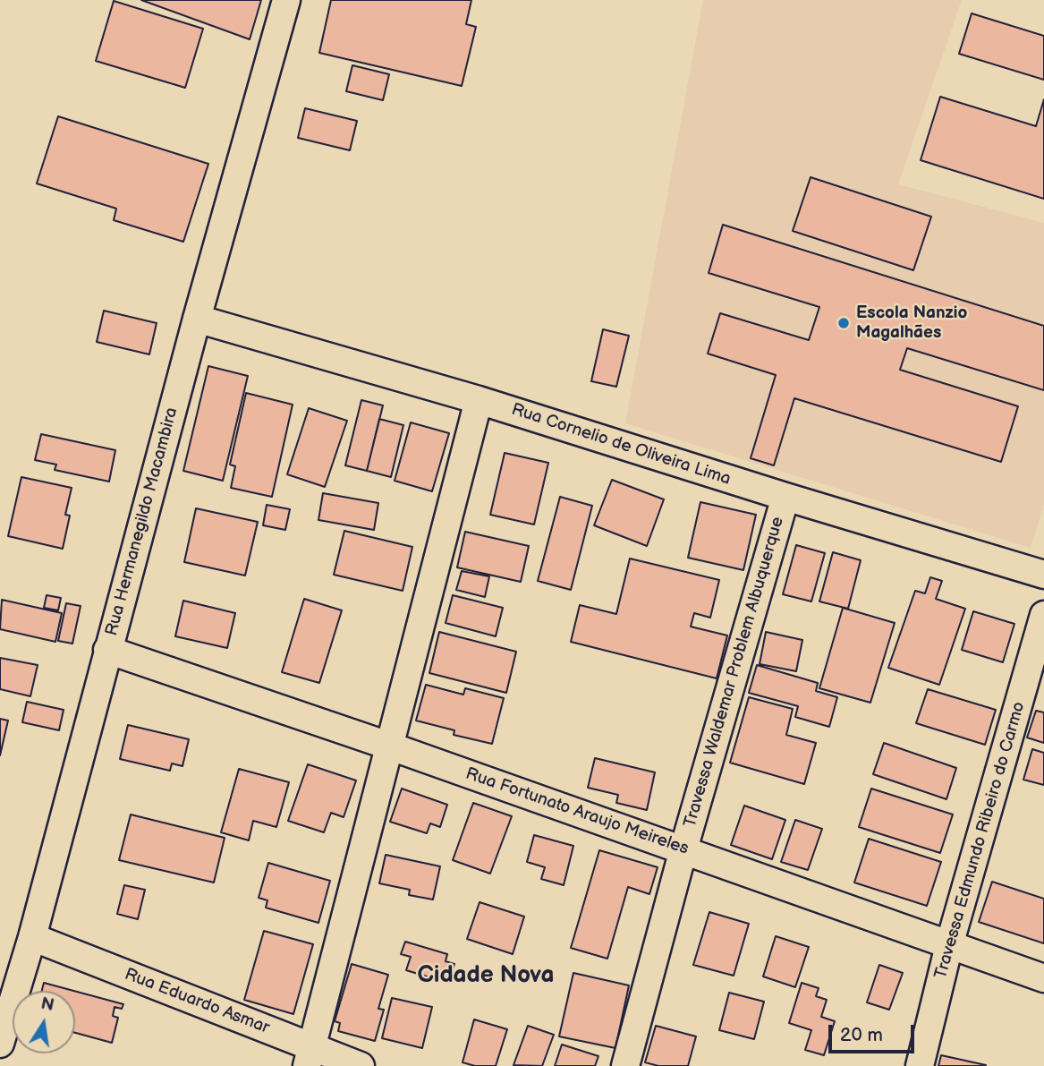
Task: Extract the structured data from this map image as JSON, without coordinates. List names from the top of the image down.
{
  "streets": {
    "street": [
      "Rua Cornelio de Oliveira Lima",
      "Rua Hermanegildo Macambira",
      "Travessa Waldemar Problem Albuquerque",
      "Rua Fortunato Araujo Meireles",
      "Travessa Edmundo Ribeiro do Carmo",
      "Rua Eduardo Asmar"
    ]
  },
  "crossings": [
    ["Rua Cornelio de Oliveira Lima", "Rua Hermanegildo Macambira"],
    ["Rua Cornelio de Oliveira Lima", "Travessa Waldemar Problem Albuquerque"],
    ["Rua Hermanegildo Macambira", "Rua Fortunato Araujo Meireles"],
    ["Rua Hermanegildo Macambira", "Rua Eduardo Asmar"],
    ["Travessa Waldemar Problem Albuquerque", "Rua Fortunato Araujo Meireles"],
    ["Rua Fortunato Araujo Meireles", "Travessa Edmundo Ribeiro do Carmo"]
  ],
  "districts": ["Cidade Nova"],
  "places": ["Escola Nanzio Magalhães"],
  "scale_bar": "20 m",
  "north": "top"
}
